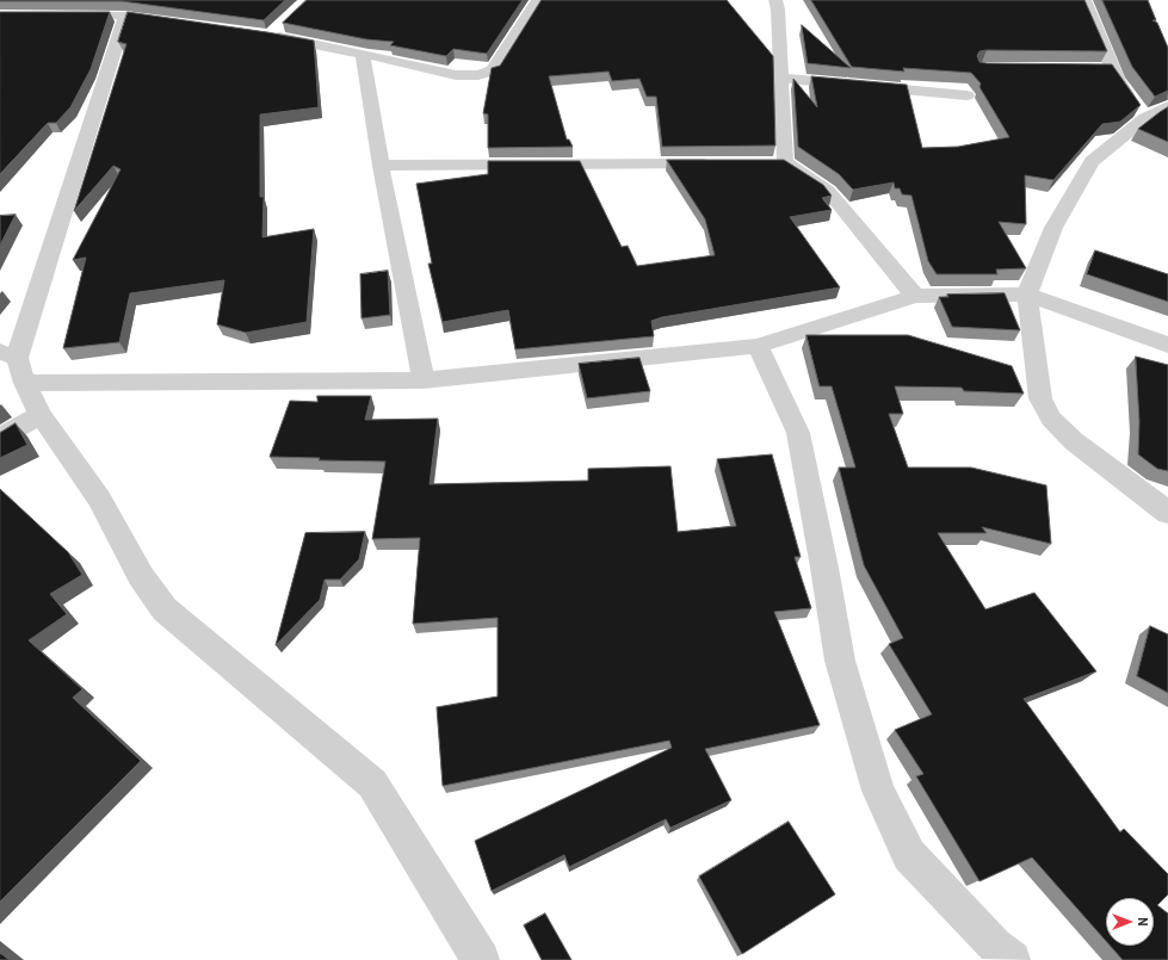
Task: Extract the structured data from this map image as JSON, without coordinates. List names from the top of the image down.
{
  "north": "right"
}
